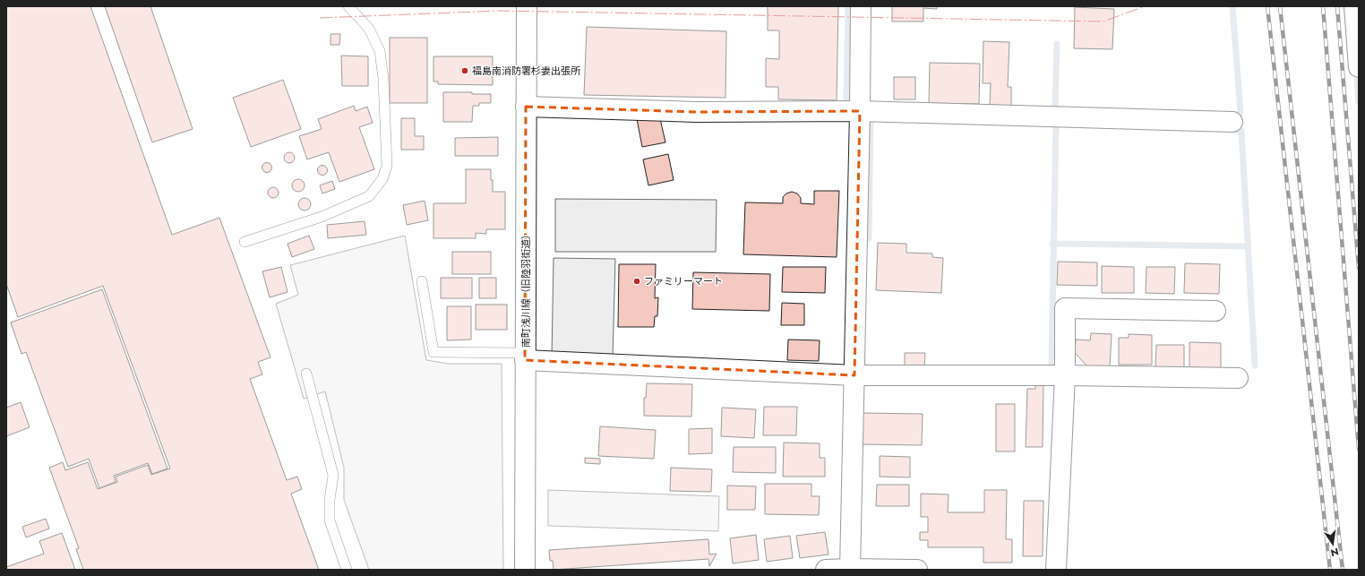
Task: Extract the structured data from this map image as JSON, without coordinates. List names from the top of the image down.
{
  "streets": {
    "street": ["南町浅川線（旧陸羽街道）"]
  },
  "places": ["福島南消防署杉妻出張所", "ファミリーマート"],
  "north": "bottom"
}
